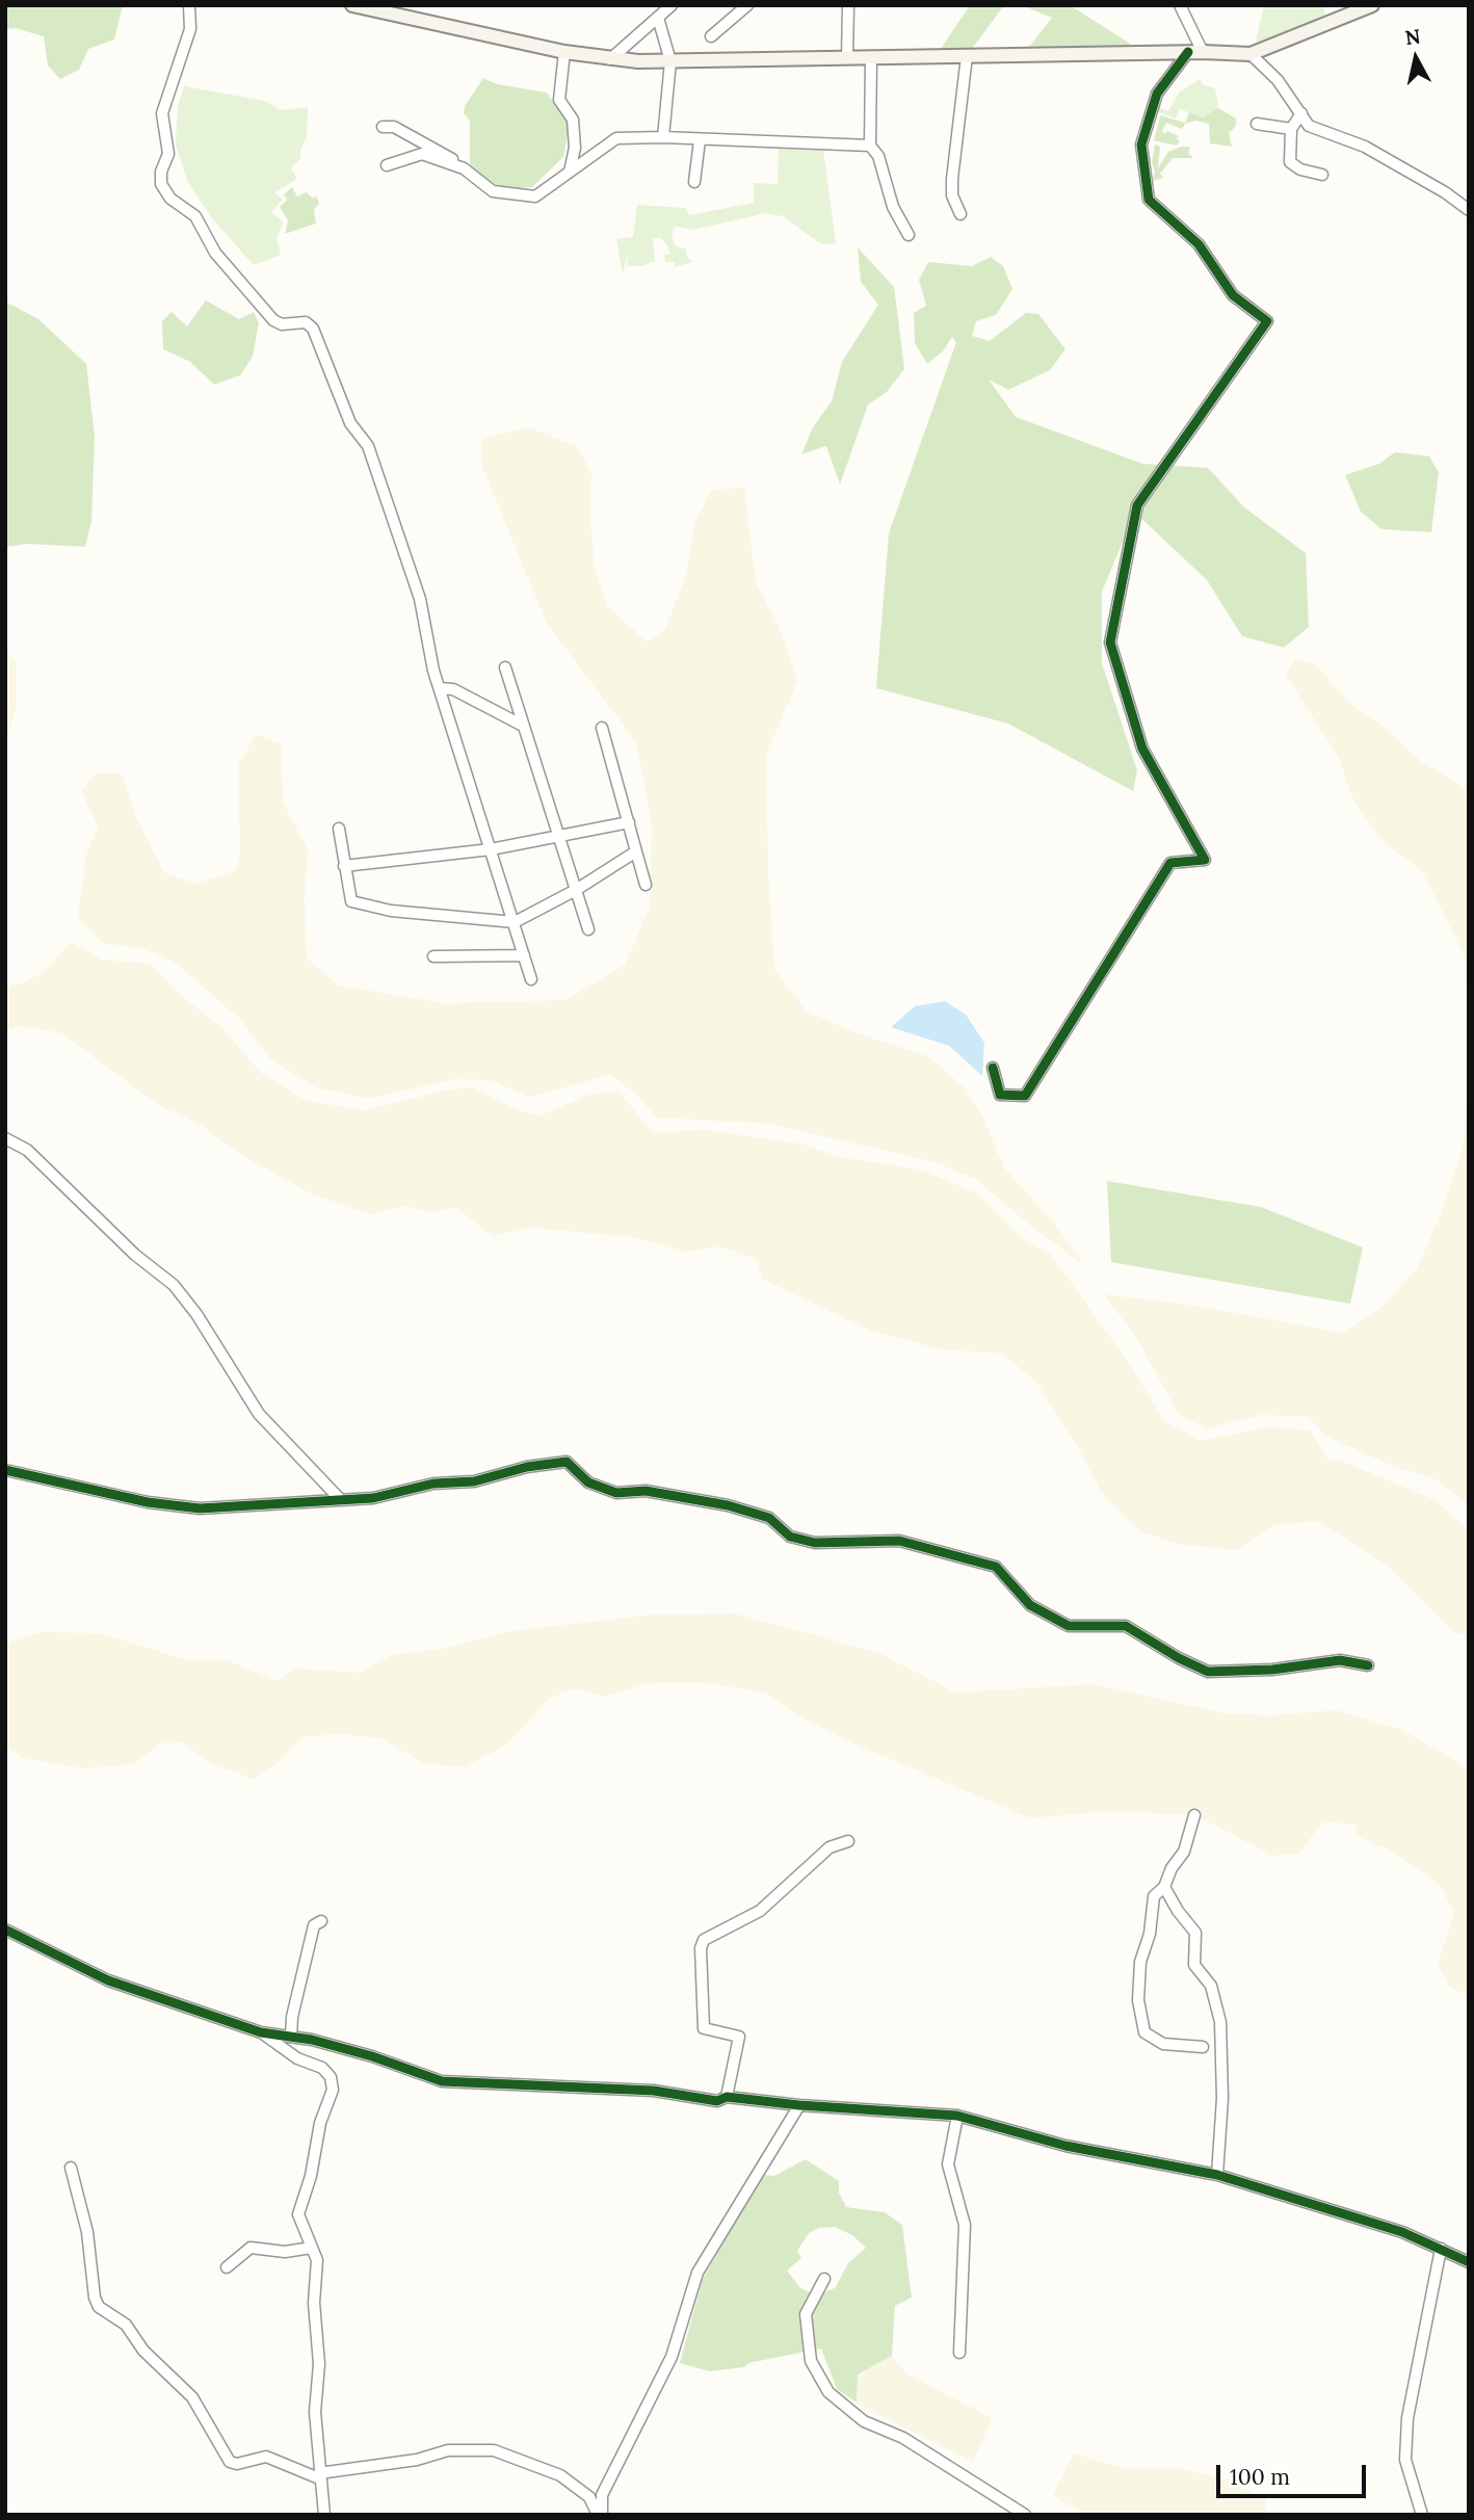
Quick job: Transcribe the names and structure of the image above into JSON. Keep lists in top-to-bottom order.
{
  "scale_bar": "100 m",
  "north": "top"
}
